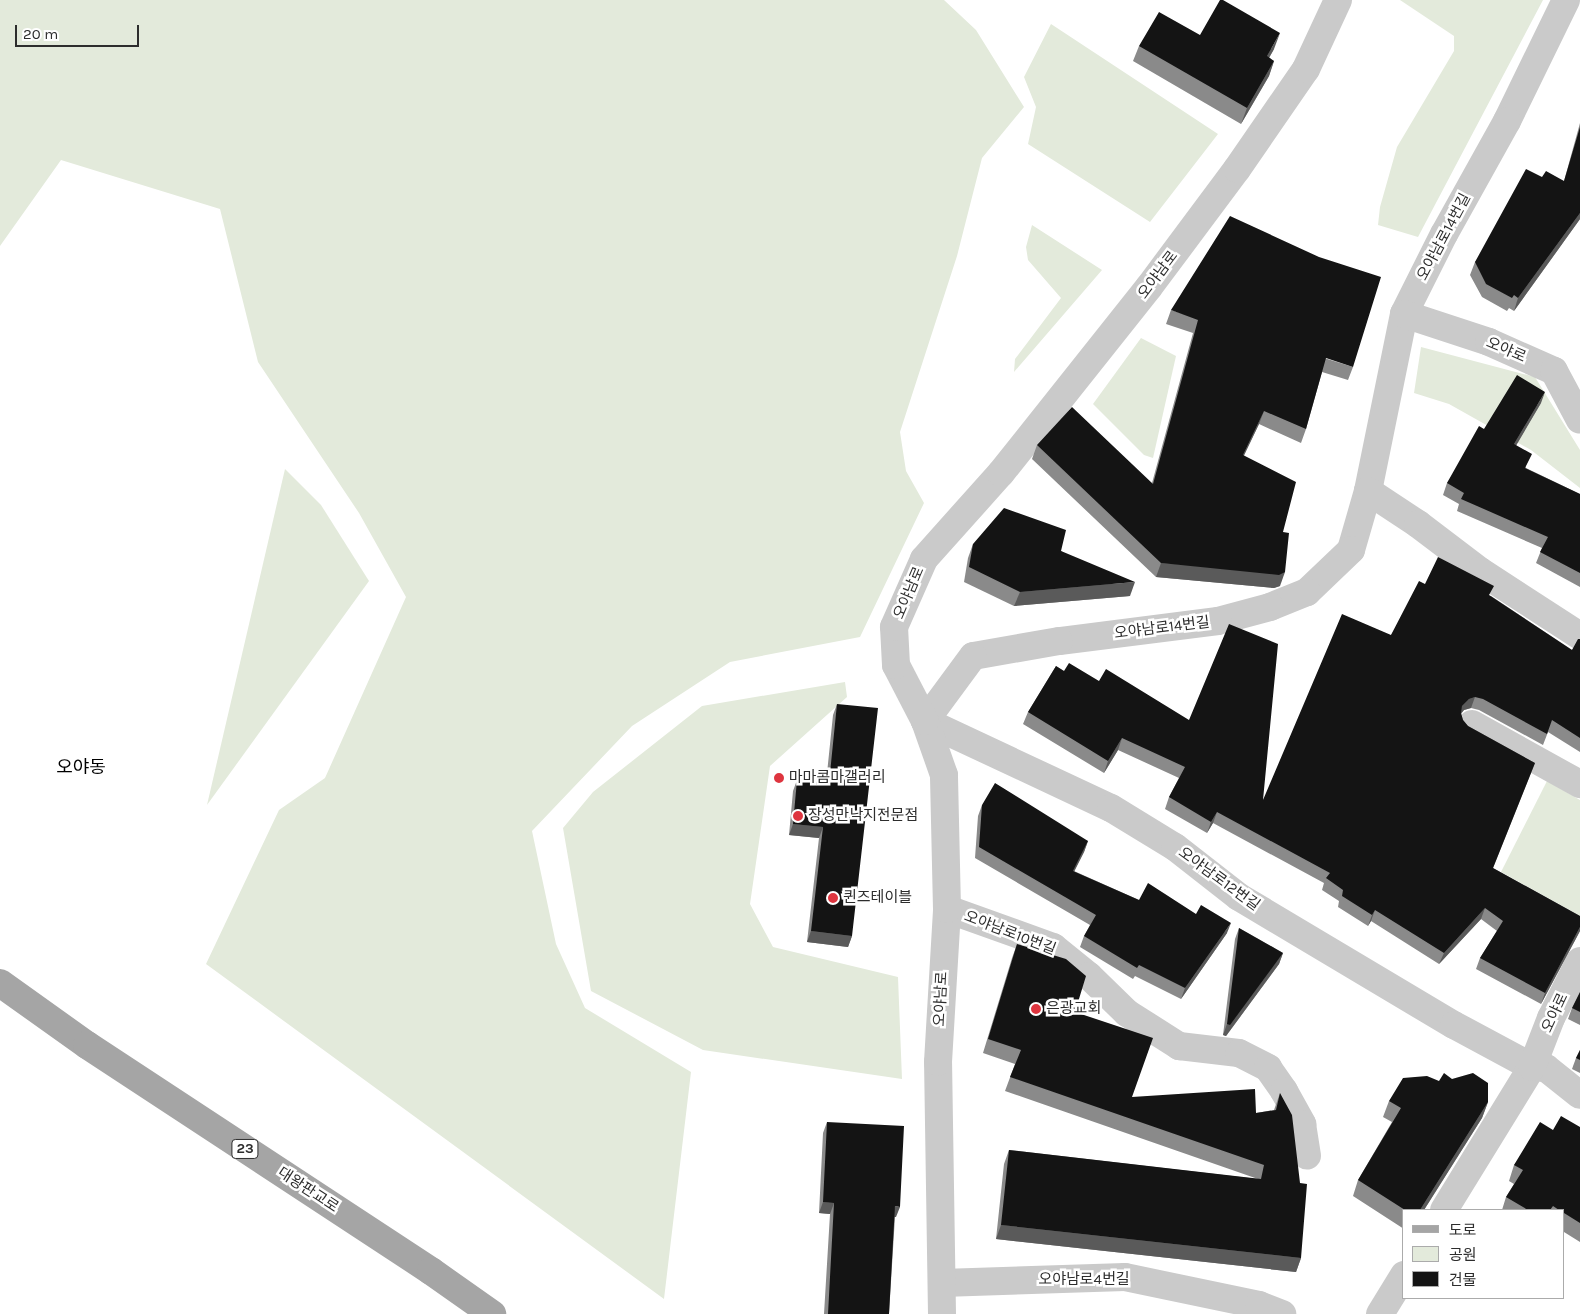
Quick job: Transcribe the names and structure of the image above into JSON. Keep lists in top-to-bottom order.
{
  "streets": {
    "main road": ["23", "대왕판교로"],
    "street": [
      "오야남로14번길",
      "오야남로",
      "오야로",
      "오야남로12번길",
      "오야남로10번길",
      "오야남로4번길"
    ]
  },
  "crossings": [
    ["오야남로14번길", "오야남로"],
    ["오야남로14번길", "오야로"],
    ["오야남로14번길", "오야남로12번길"],
    ["오야남로", "오야남로12번길"],
    ["오야남로", "오야남로10번길"],
    ["오야남로", "오야남로4번길"],
    ["오야로", "오야남로12번길"]
  ],
  "districts": ["오야동"],
  "places": [
    "마마콤마갤러리",
    "장성만낙지전문점",
    "퀸즈테이블",
    "은광교회"
  ],
  "legend": ["도로", "공원", "건물"],
  "scale_bar": "20 m"
}
